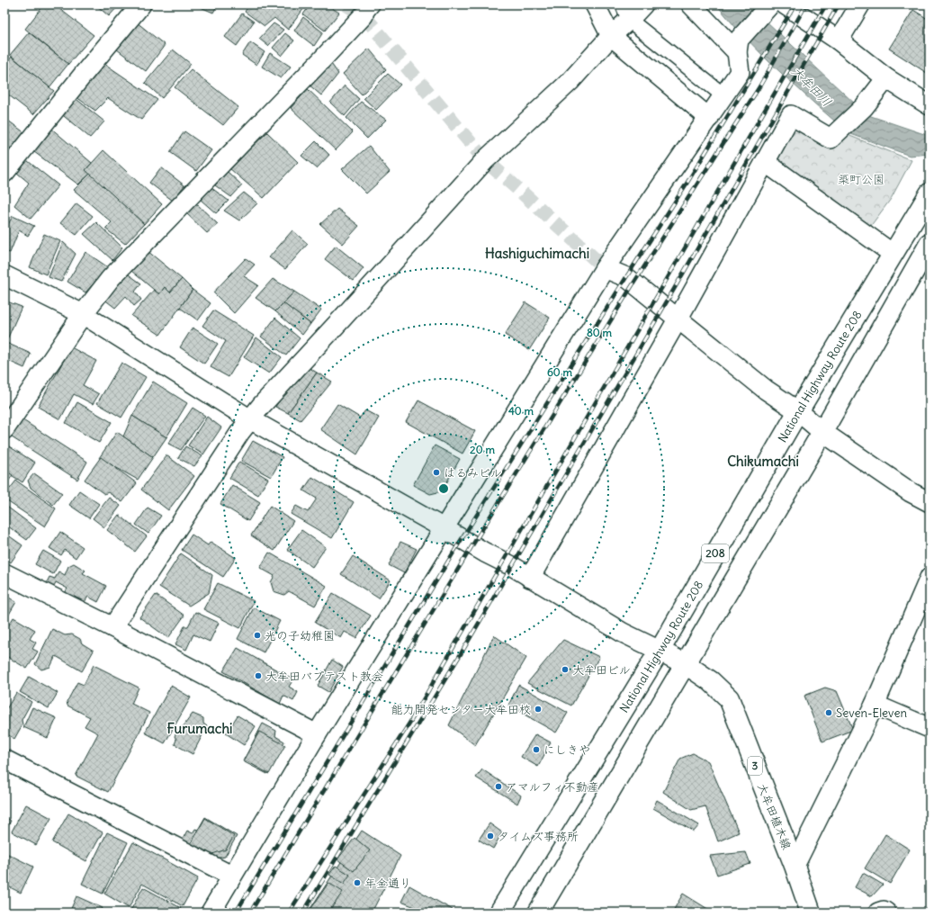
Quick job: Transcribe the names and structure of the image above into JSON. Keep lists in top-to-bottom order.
{
  "streets": {
    "main road": [
      "National Highway Route 208",
      "208",
      "3",
      "大牟田植木線"
    ]
  },
  "crossings": [
    ["National Highway Route 208", "大牟田植木線"],
    ["208", "大牟田植木線"]
  ],
  "districts": ["Hashiguchimachi", "Chikumachi", "Furumachi"],
  "water": ["大牟田川"],
  "parks": ["築町公園"],
  "places": [
    "はるみビル",
    "光の子幼稚園",
    "大牟田ビル",
    "大牟田バプテスト教会",
    "能力開発センター大牟田校",
    "Seven-Eleven",
    "にしきや",
    "アマルフィ不動産",
    "タイムズ事務所",
    "年金通り"
  ],
  "rings": [
    "80 m",
    "60 m",
    "40 m",
    "20 m"
  ]
}
